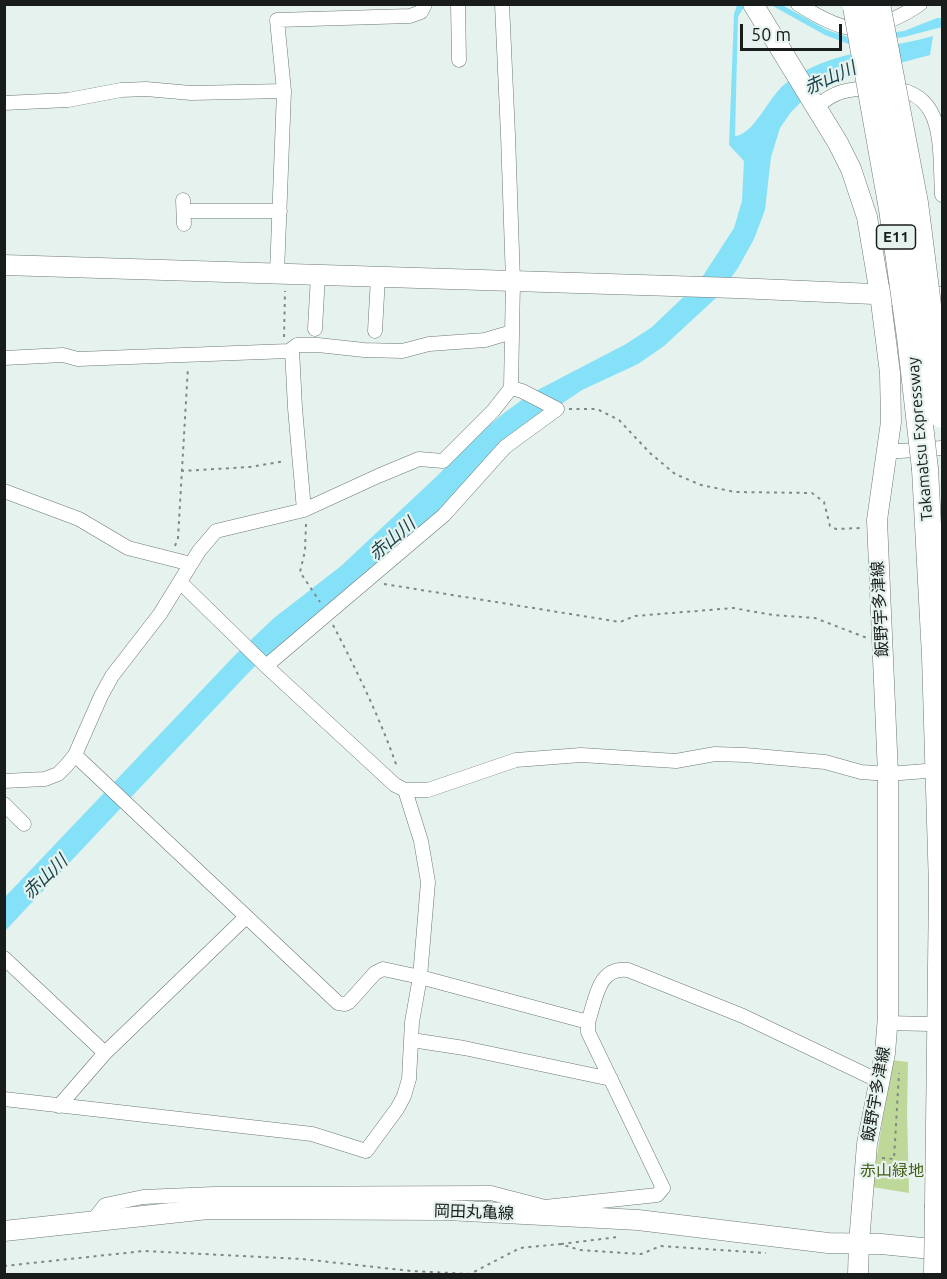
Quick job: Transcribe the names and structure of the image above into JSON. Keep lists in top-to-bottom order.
{
  "streets": {
    "highway": ["E11", "Takamatsu Expressway"],
    "main road": ["飯野宇多津線", "岡田丸亀線"]
  },
  "crossings": [
    ["飯野宇多津線", "岡田丸亀線"]
  ],
  "water": ["赤山川"],
  "parks": ["赤山緑地"],
  "scale_bar": "50 m"
}
